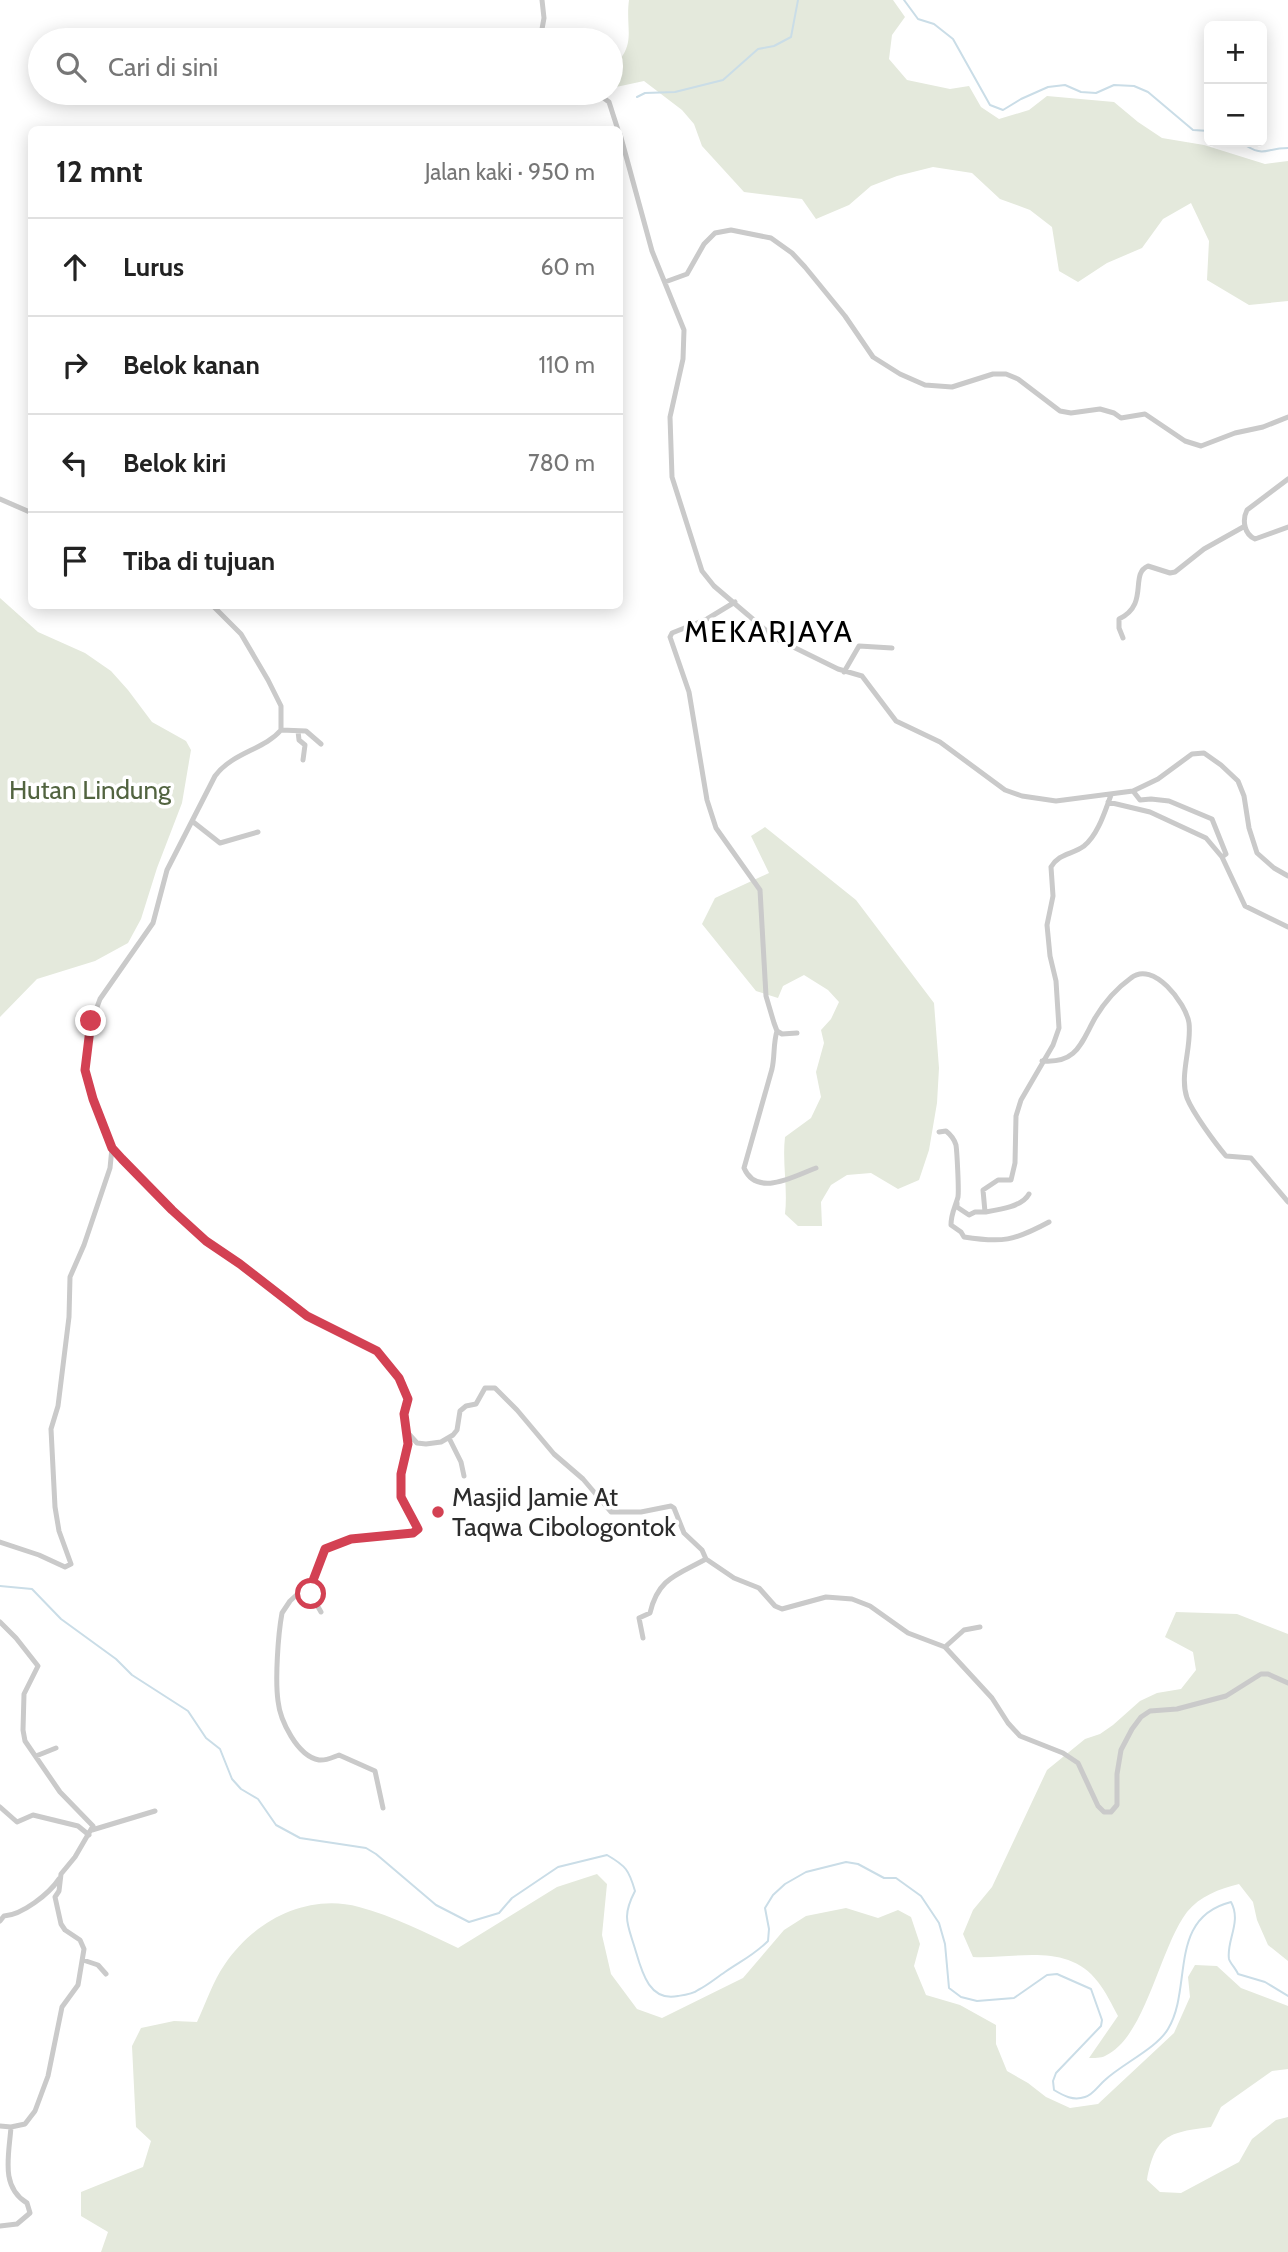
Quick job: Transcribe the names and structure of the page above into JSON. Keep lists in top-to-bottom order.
{
  "districts": ["MEKARJAYA"],
  "parks": ["Hutan Lindung"],
  "places": ["Masjid Jamie At Taqwa Cibologontok"],
  "page": {
    "map_buttons": ["+", "−"],
    "search": "Cari di sini",
    "heading": ["12 mnt", "Jalan kaki · 950 m"],
    "list": [
      ["Lurus", "60 m"],
      ["Belok kanan", "110 m"],
      ["Belok kiri", "780 m"],
      "Tiba di tujuan"
    ]
  }
}
